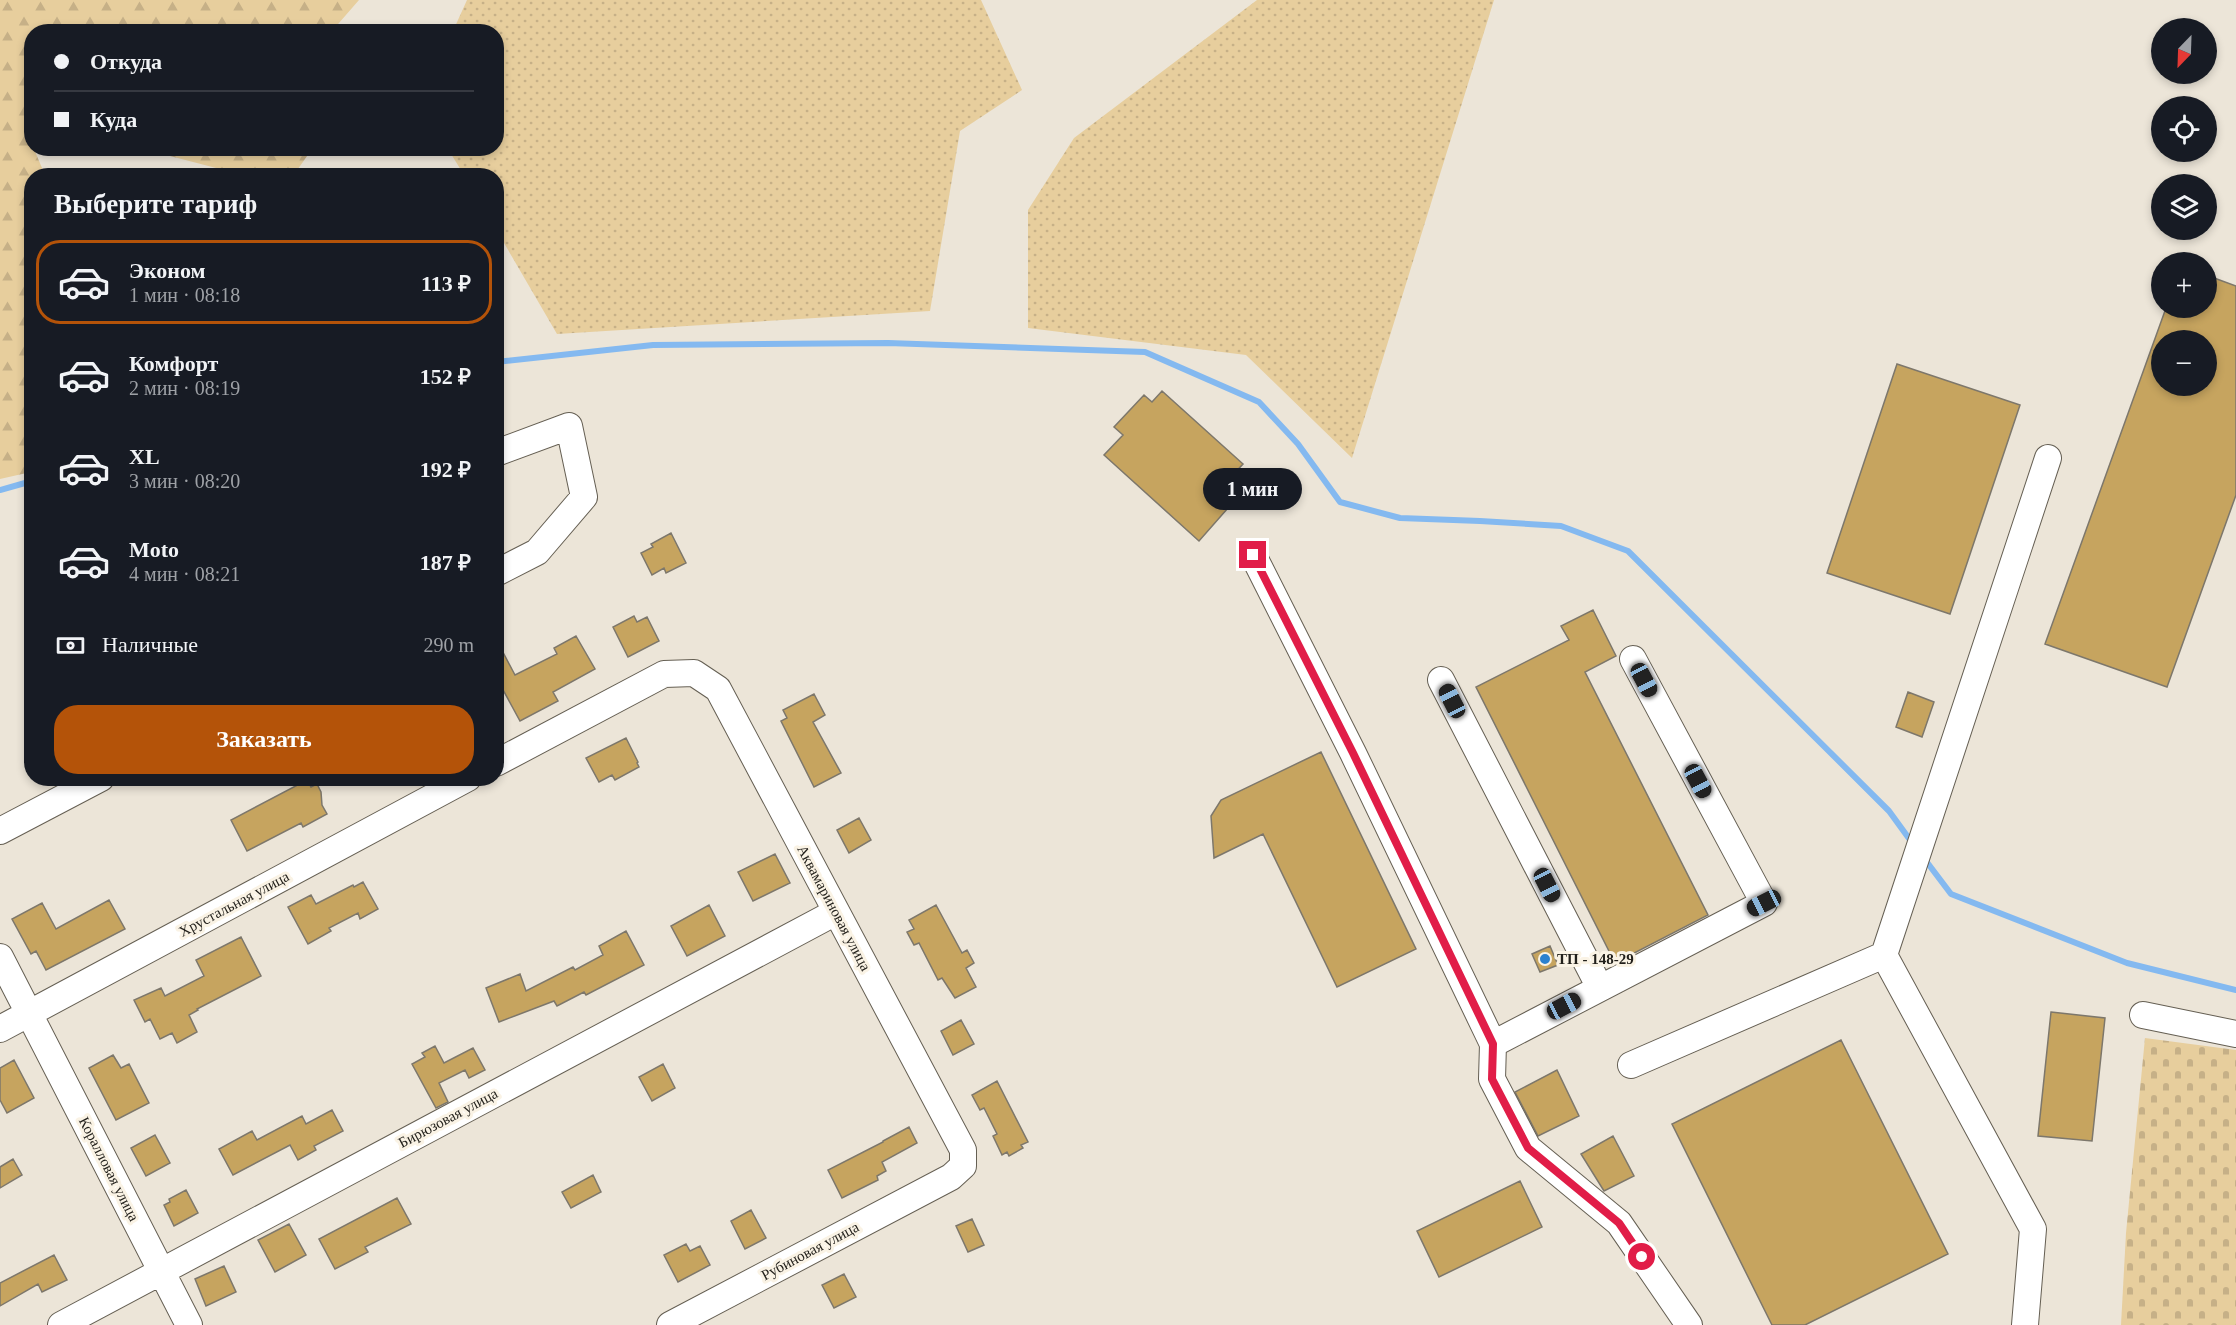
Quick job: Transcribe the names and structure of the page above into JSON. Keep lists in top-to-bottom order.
{
  "streets": {
    "street": [
      "Хрустальная улица",
      "Аквамариновая улица",
      "Бирюзовая улица",
      "Коралловая улица",
      "Рубиновая улица"
    ]
  },
  "crossings": [
    ["Хрустальная улица", "Коралловая улица"],
    ["Аквамариновая улица", "Бирюзовая улица"],
    ["Аквамариновая улица", "Рубиновая улица"],
    ["Бирюзовая улица", "Коралловая улица"]
  ],
  "places": ["ТП - 148-29"],
  "north": "bottom left",
  "page": {
    "map_buttons": ["+", "−"],
    "banner": ["Откуда", "Куда"],
    "heading": "Выберите тариф",
    "list": [
      {
        "name": "Эконом",
        "note": "1 мин · 08:18",
        "value": "113 ₽"
      },
      {
        "name": "Комфорт",
        "note": "2 мин · 08:19",
        "value": "152 ₽"
      },
      {
        "name": "XL",
        "note": "3 мин · 08:20",
        "value": "192 ₽"
      },
      {
        "name": "Moto",
        "note": "4 мин · 08:21",
        "value": "187 ₽"
      }
    ],
    "bubble": "1 мин",
    "pay": ["Наличные", "290 m"],
    "buttons": "Заказать"
  }
}
